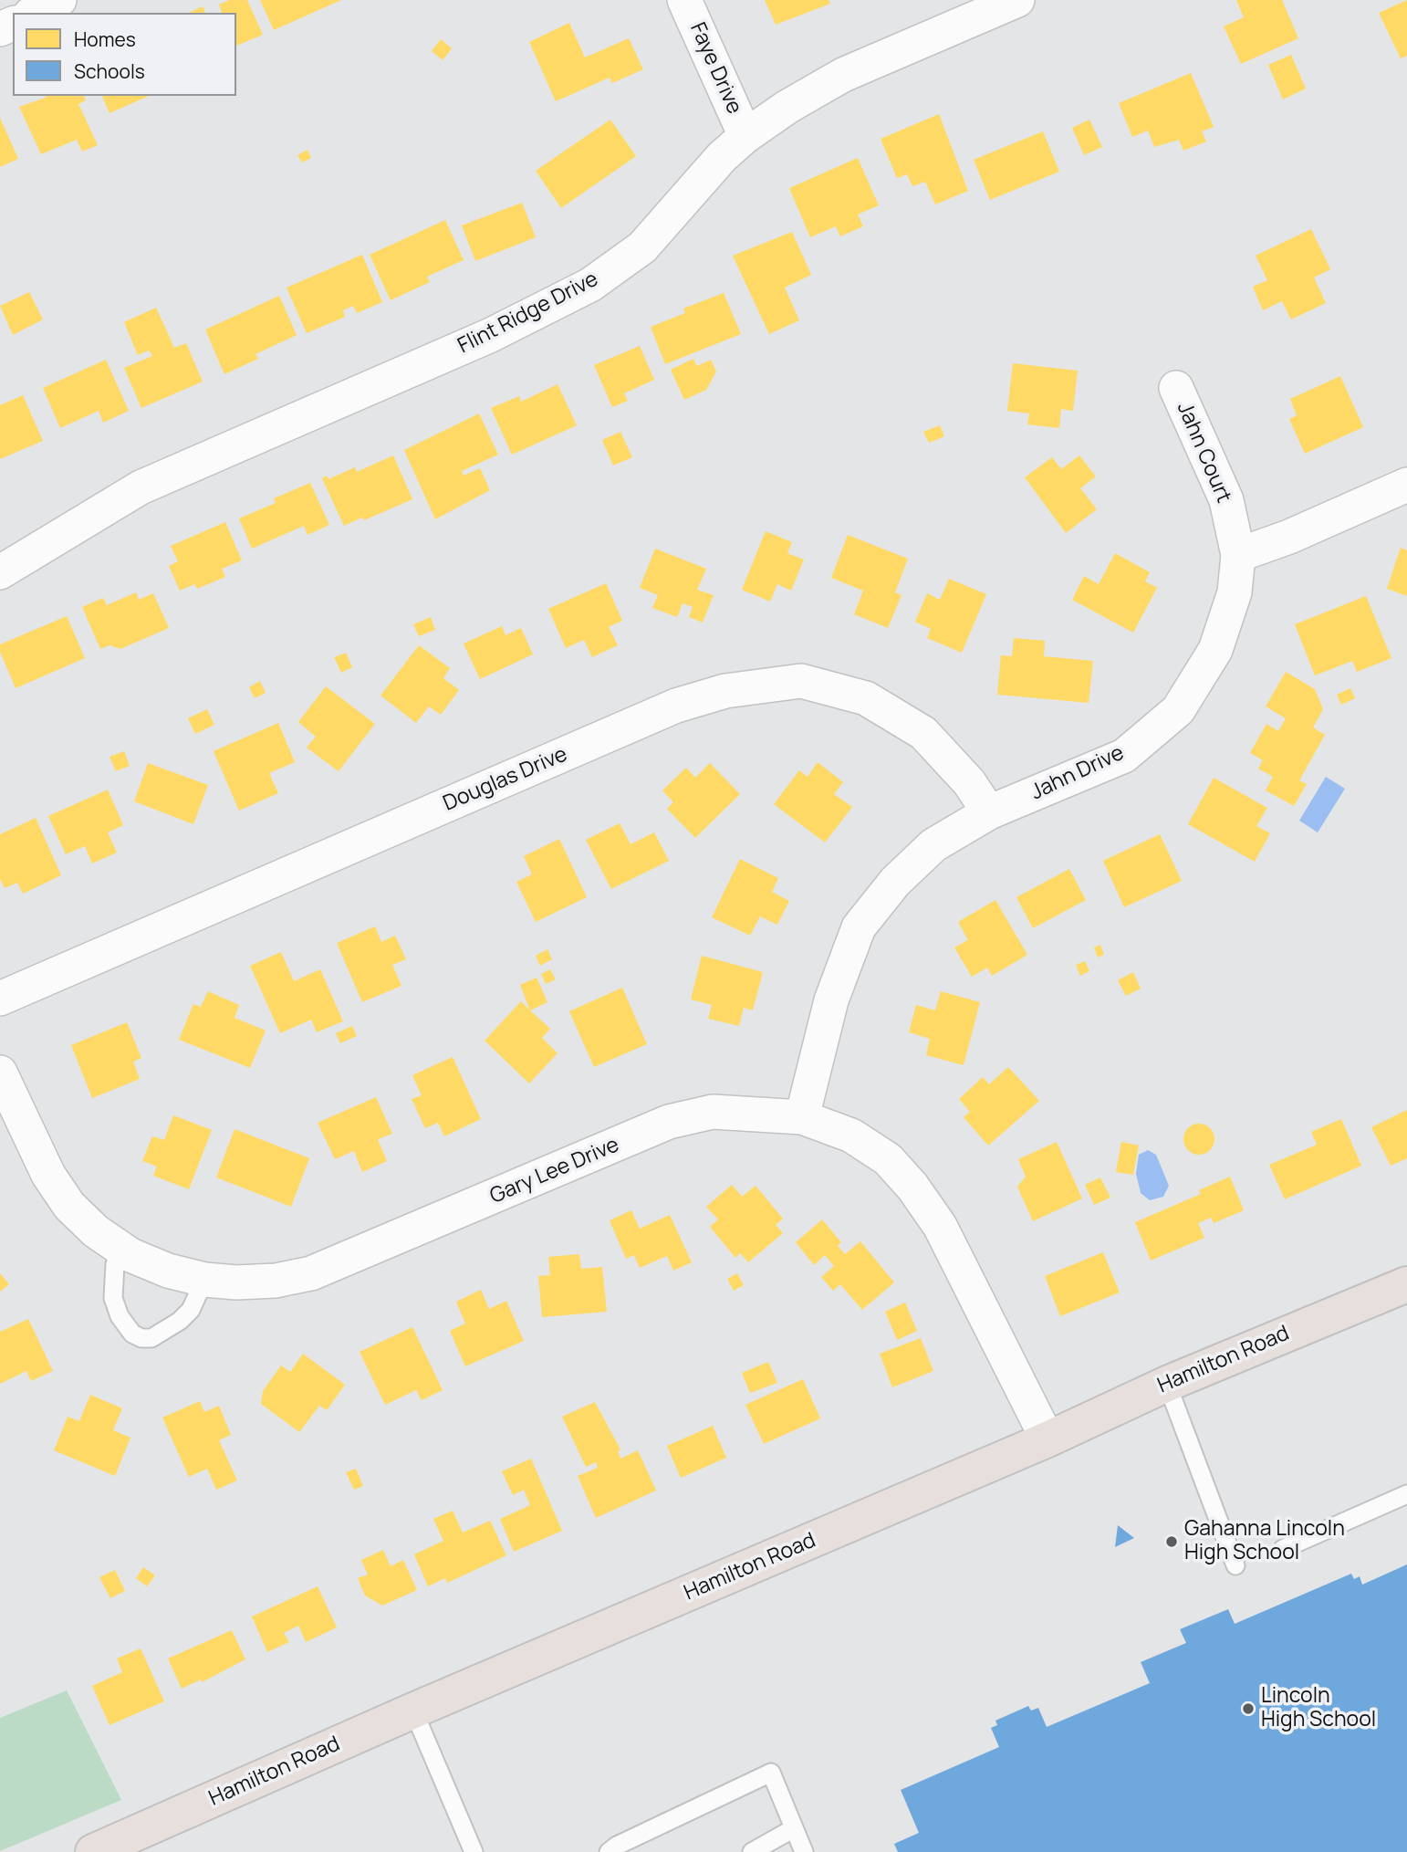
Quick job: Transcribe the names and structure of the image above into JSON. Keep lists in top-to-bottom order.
{
  "streets": {
    "main road": ["Hamilton Road"],
    "street": [
      "Faye Drive",
      "Flint Ridge Drive",
      "Jahn Court",
      "Jahn Drive",
      "Douglas Drive",
      "Gary Lee Drive"
    ]
  },
  "crossings": [
    ["Faye Drive", "Flint Ridge Drive"],
    ["Jahn Court", "Jahn Drive"],
    ["Jahn Drive", "Douglas Drive"],
    ["Jahn Drive", "Gary Lee Drive"],
    ["Gary Lee Drive", "Hamilton Road"]
  ],
  "places": ["Gahanna Lincoln High School", "Lincoln High School"],
  "legend": ["Homes", "Schools"]
}
